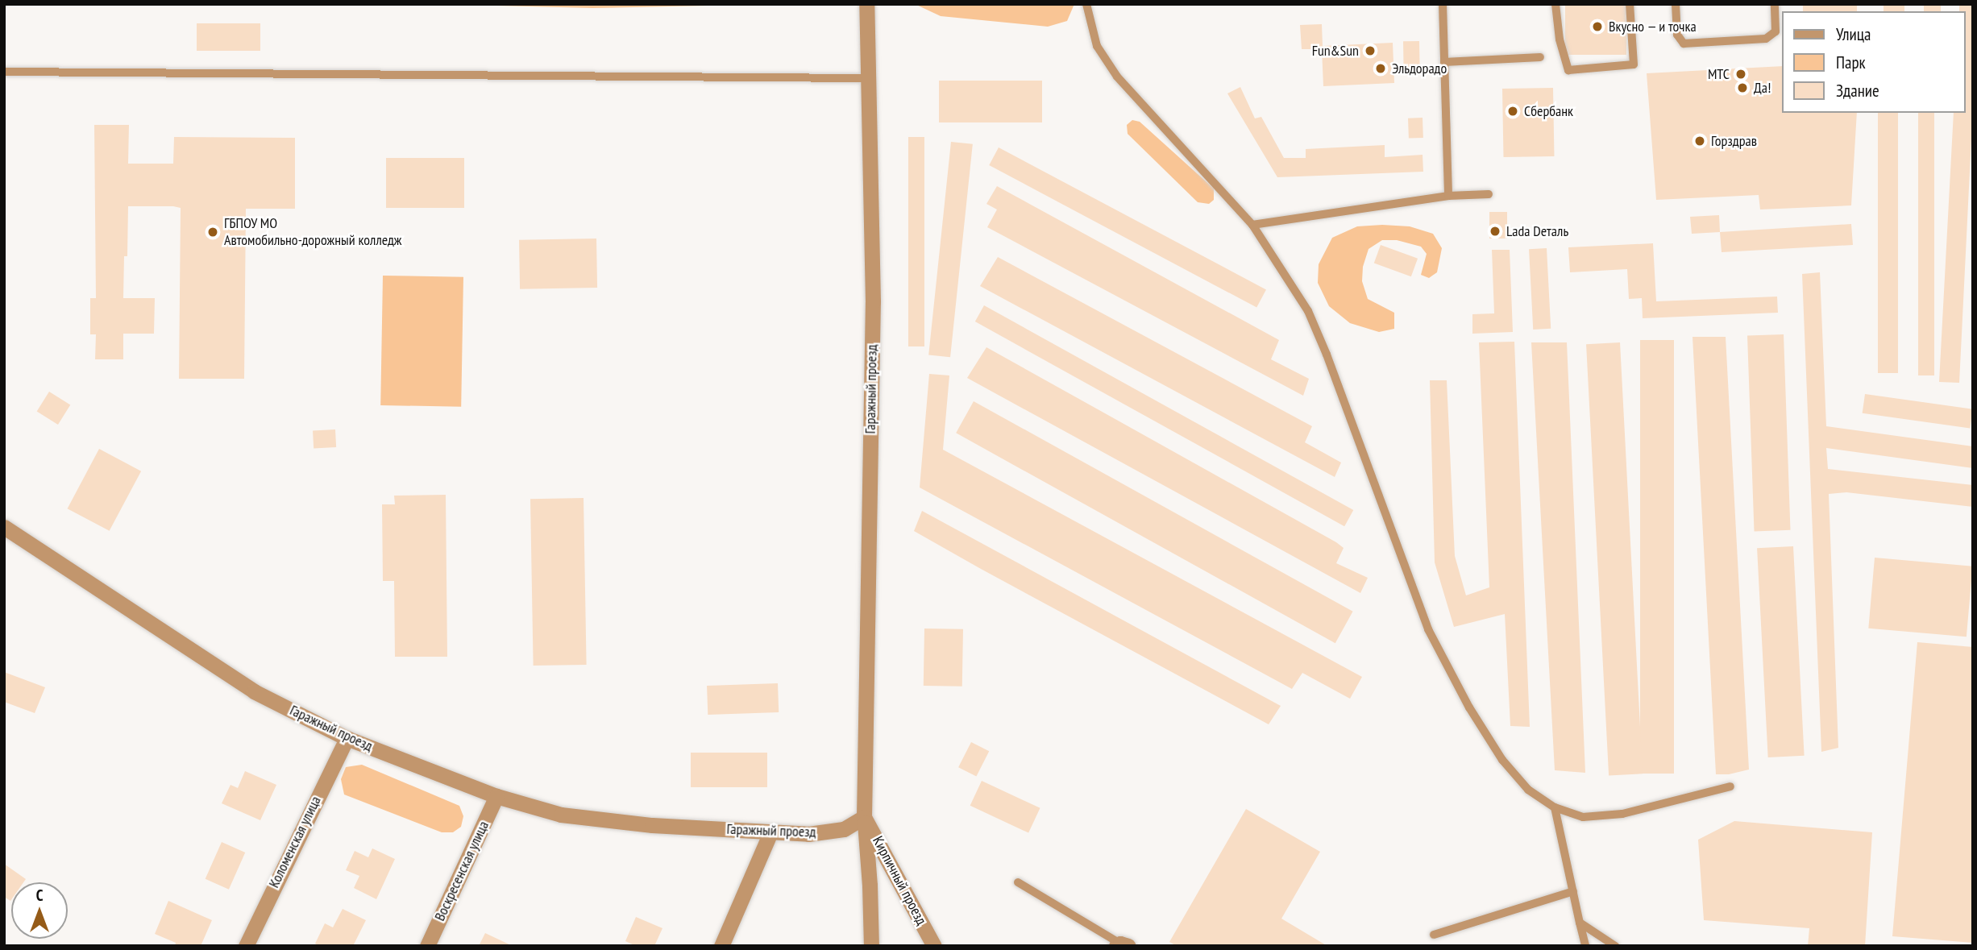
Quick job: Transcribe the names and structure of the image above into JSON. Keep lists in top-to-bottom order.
{
  "streets": {
    "street": [
      "Гаражный проезд",
      "Коломенская улица",
      "Воскресенская улица",
      "Кирпичный проезд"
    ]
  },
  "crossings": [
    ["Гаражный проезд", "Коломенская улица"],
    ["Гаражный проезд", "Воскресенская улица"],
    ["Гаражный проезд", "Кирпичный проезд"]
  ],
  "places": [
    "Вкусно — и точка",
    "Fun&Sun",
    "Эльдорадо",
    "МТС",
    "Да!",
    "Сбербанк",
    "Горздрав",
    "Lada Dеталь",
    "ГБПОУ МО Автомобильно-дорожный колледж"
  ],
  "legend": ["Улица", "Парк", "Здание"],
  "north": "top"
}
